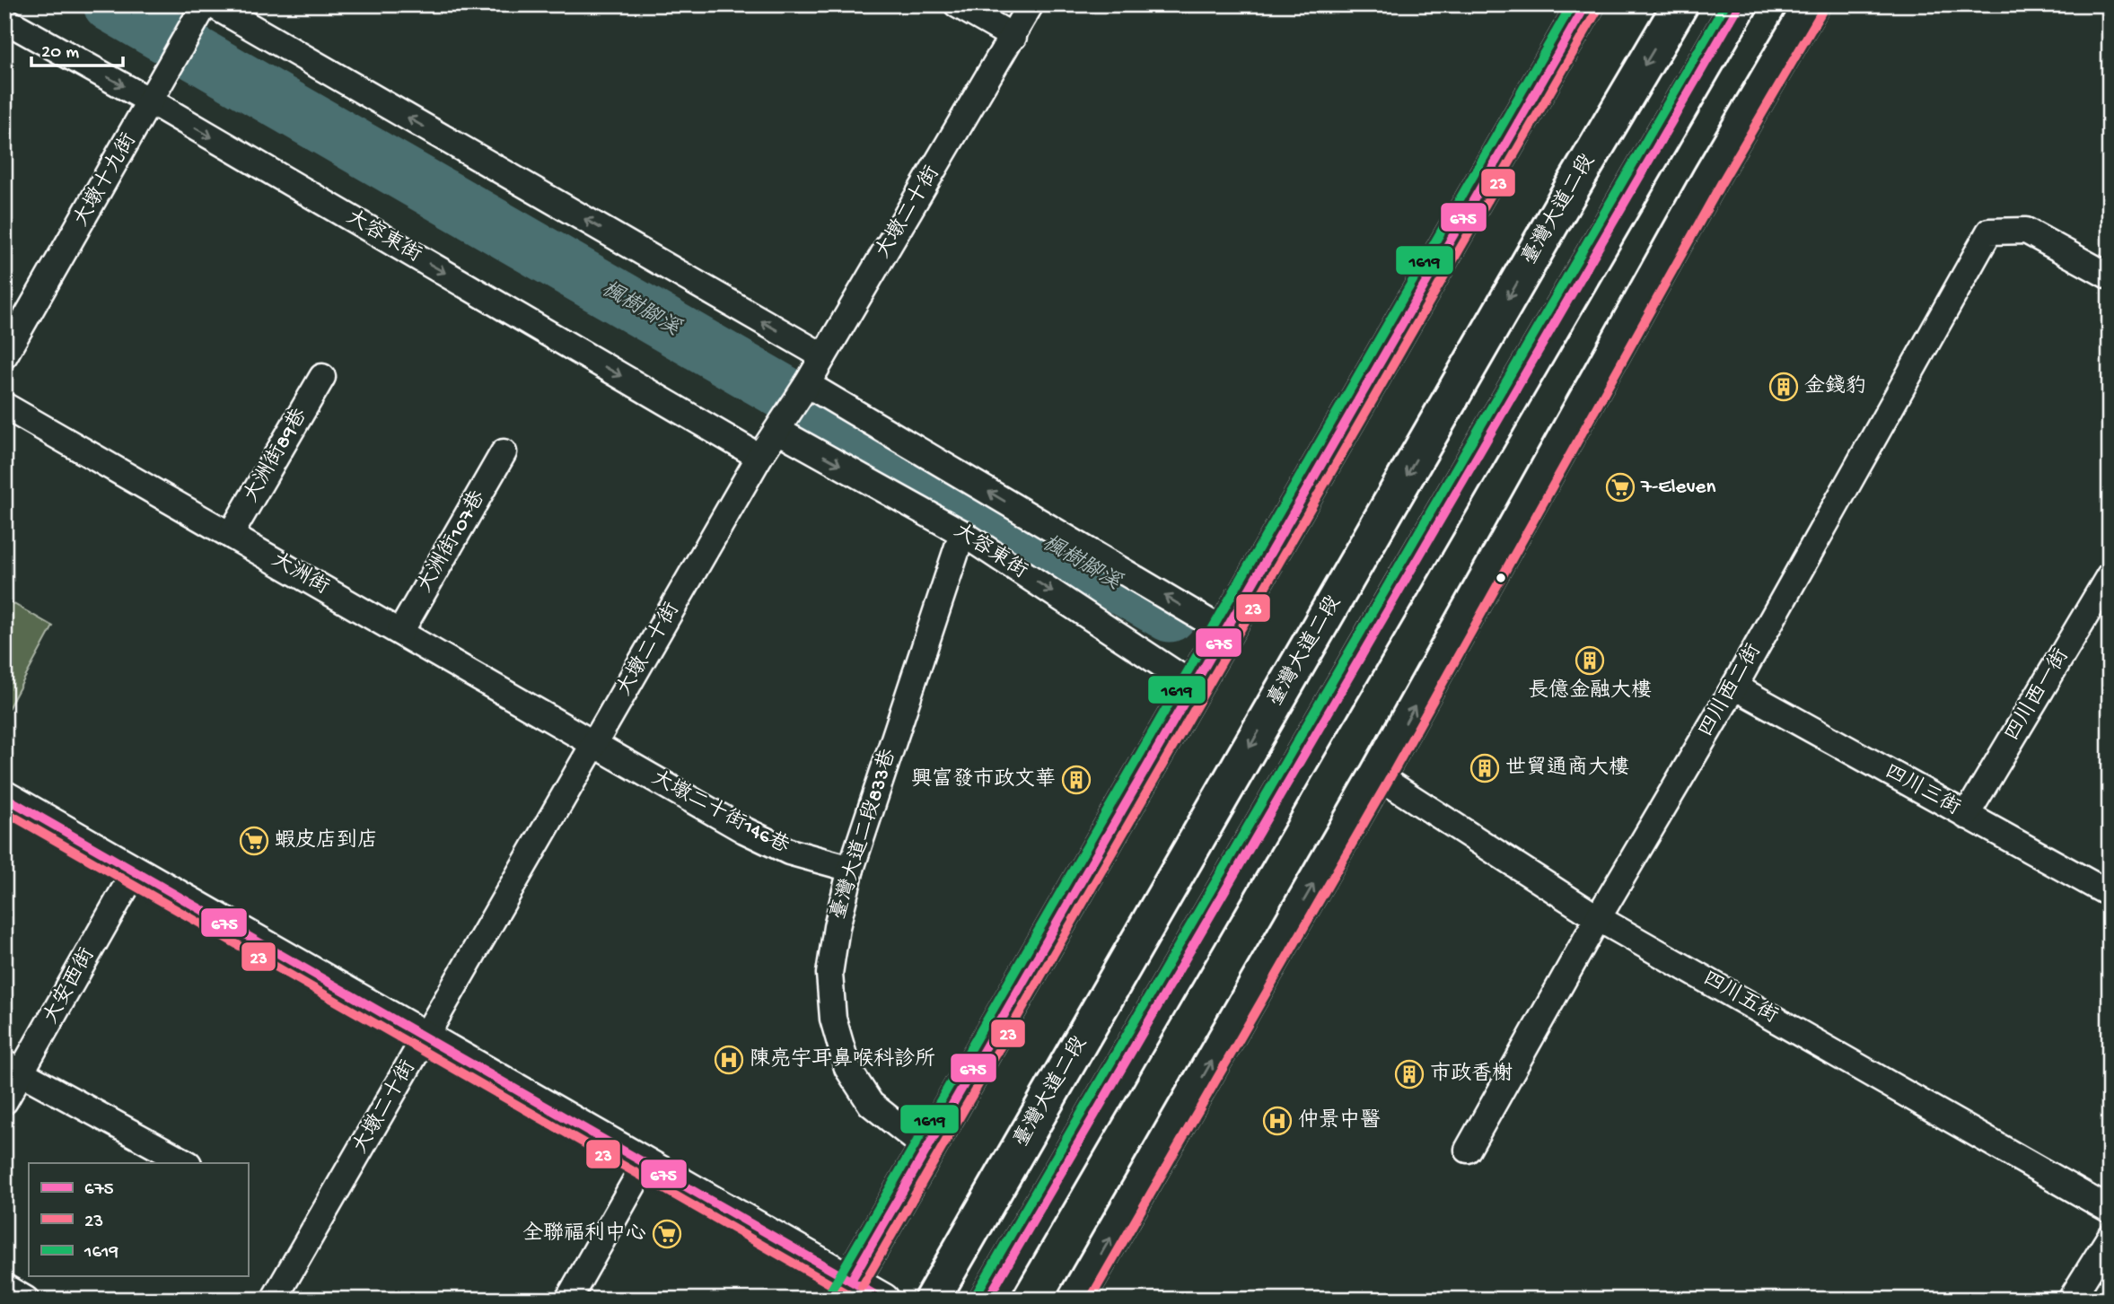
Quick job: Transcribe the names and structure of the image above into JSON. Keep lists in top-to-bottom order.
{
  "streets": {
    "main road": ["臺灣大道二段"],
    "street": [
      "大墩十九街",
      "大墩二十街",
      "大容東街",
      "大洲街89巷",
      "大洲街107巷",
      "大洲街",
      "四川西二街",
      "四川西一街",
      "四川三街",
      "大墩二十街146巷",
      "臺灣大道二段833巷",
      "大安西街",
      "四川五街"
    ]
  },
  "crossings": [
    ["大墩十九街", "大容東街"],
    ["大墩二十街", "大容東街"],
    ["大墩二十街", "大洲街"],
    ["大墩二十街", "大墩二十街146巷"],
    ["大容東街", "臺灣大道二段833巷"],
    ["大洲街89巷", "大洲街"],
    ["大洲街107巷", "大洲街"],
    ["大洲街", "大墩二十街146巷"],
    ["四川西二街", "四川三街"],
    ["四川西二街", "四川五街"],
    ["四川西一街", "四川三街"],
    ["大墩二十街146巷", "臺灣大道二段833巷"]
  ],
  "water": ["楓樹腳溪"],
  "places": {
    "building": [
      "金錢豹",
      "長億金融大樓",
      "世貿通商大樓",
      "興富發市政文華",
      "市政香榭"
    ],
    "supermarket": ["7-Eleven", "蝦皮店到店", "全聯福利中心"],
    "hospital": ["陳亮宇耳鼻喉科診所", "仲景中醫"]
  },
  "lines": ["transit line 675", "transit line 1619", "transit line 23"],
  "legend": ["675", "23", "1619"],
  "scale_bar": "20 m"
}
